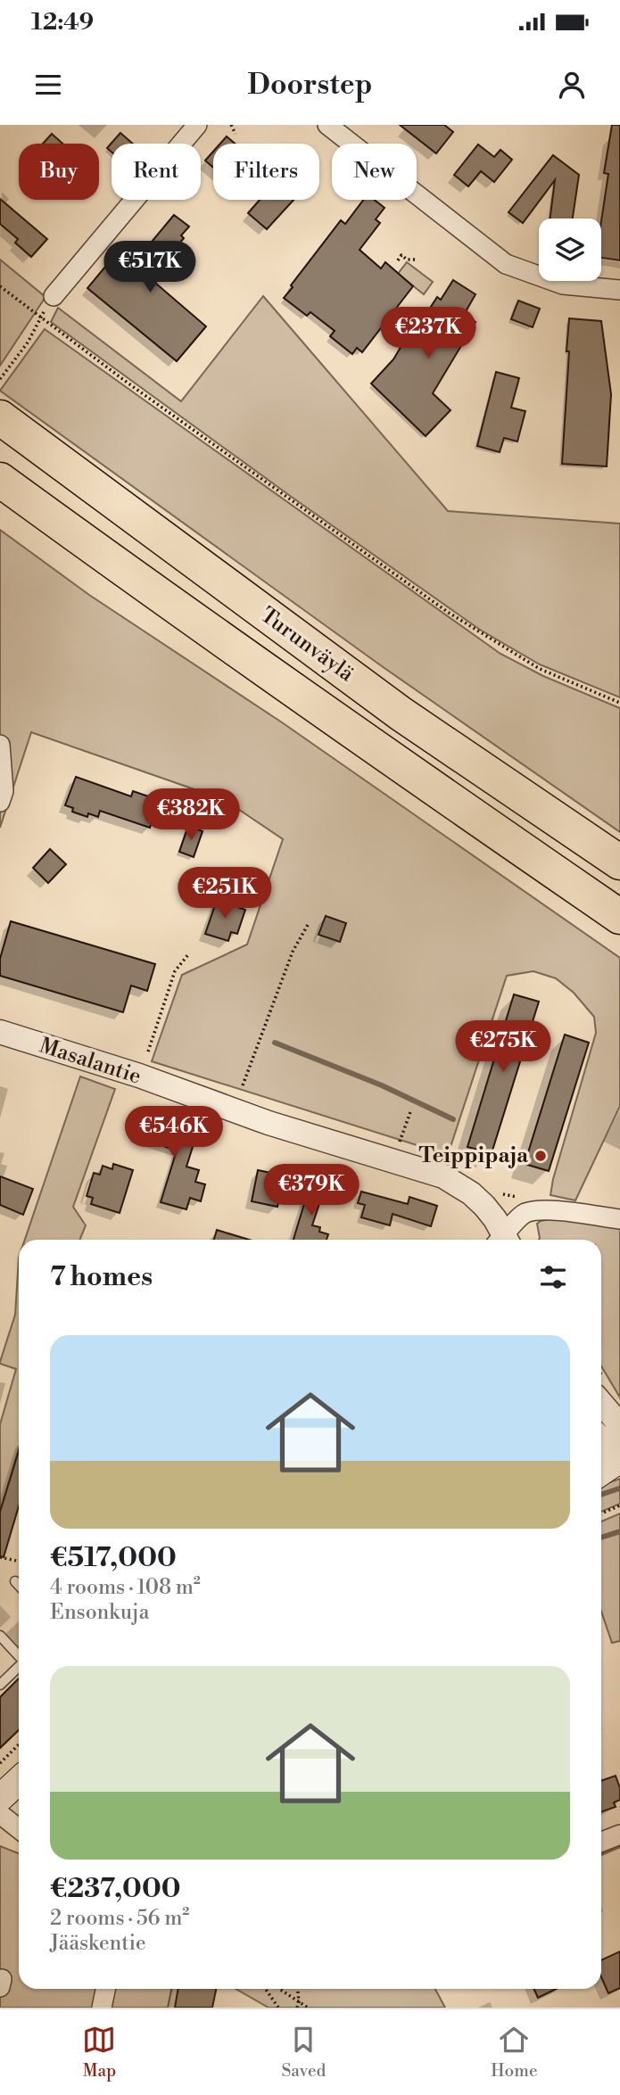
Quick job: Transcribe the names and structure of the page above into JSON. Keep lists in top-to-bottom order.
{
  "streets": {
    "highway": ["Turunväylä"],
    "street": ["Masalantie"]
  },
  "places": ["Teippipaja"],
  "page": {
    "status": "12:49",
    "header": "Doorstep",
    "chip": [
      "Buy",
      "Rent",
      "Filters",
      "New"
    ],
    "price": [
      "€517K",
      "€237K",
      "€382K",
      "€251K",
      "€275K",
      "€546K",
      "€379K"
    ],
    "heading": "7 homes",
    "list": [
      {
        "name": "€517,000",
        "note": "4 rooms · 108 m² · Ensonkuja"
      },
      {
        "name": "€237,000",
        "note": "2 rooms · 56 m² · Jääskentie"
      }
    ],
    "tabs": ["Map", "Saved", "Home"]
  }
}
